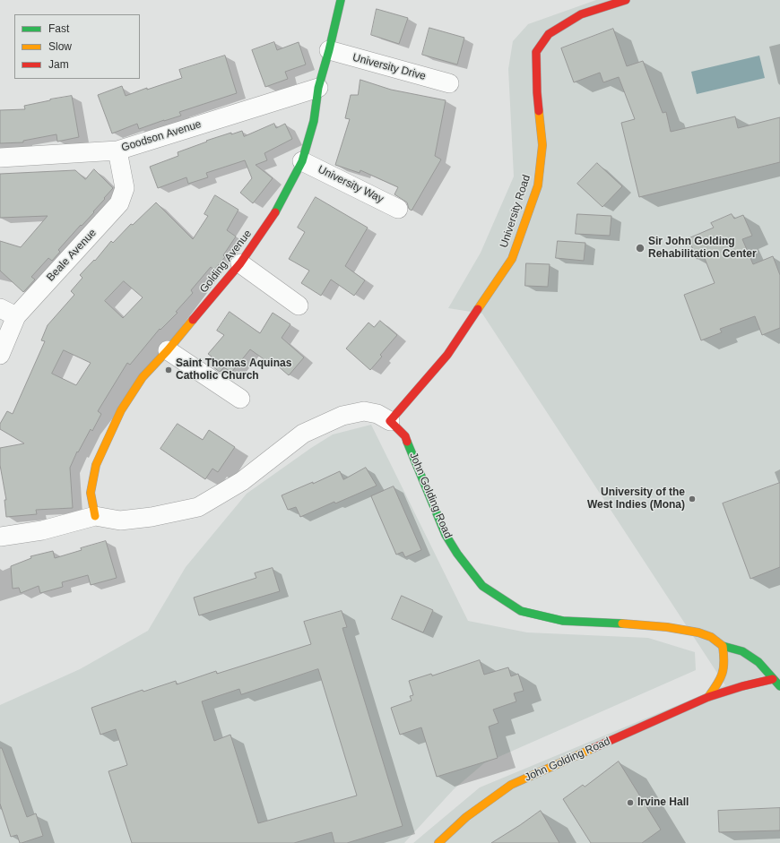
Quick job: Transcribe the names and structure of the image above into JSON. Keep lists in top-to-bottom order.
{
  "streets": {
    "street": [
      "University Drive",
      "Goodson Avenue",
      "University Way",
      "University Road",
      "Beale Avenue",
      "Golding Avenue",
      "John Golding Road"
    ]
  },
  "crossings": [
    ["University Drive", "Golding Avenue"],
    ["Goodson Avenue", "Beale Avenue"],
    ["Goodson Avenue", "Golding Avenue"],
    ["University Way", "Golding Avenue"],
    ["University Road", "John Golding Road"],
    ["Golding Avenue", "John Golding Road"]
  ],
  "places": [
    "Sir John Golding Rehabilitation Center",
    "Saint Thomas Aquinas Catholic Church",
    "University of the West Indies (Mona)",
    "Irvine Hall"
  ],
  "legend": ["Fast", "Slow", "Jam"]
}
